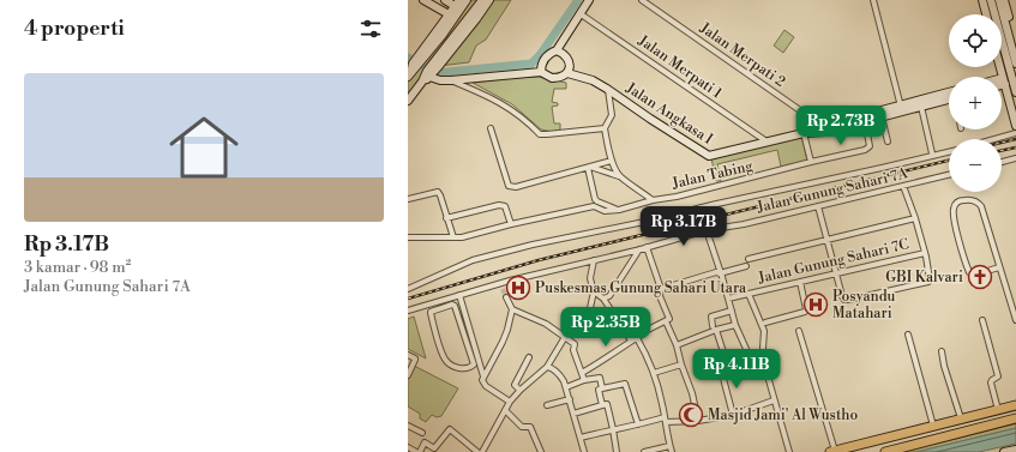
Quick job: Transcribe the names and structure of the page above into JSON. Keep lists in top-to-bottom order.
{
  "streets": {
    "street": [
      "Jalan Merpati 2",
      "Jalan Merpati 1",
      "Jalan Angkasa I",
      "Jalan Tabing",
      "Jalan Gunung Sahari 7A",
      "Jalan Gunung Sahari 7C"
    ]
  },
  "crossings": [
    ["Jalan Merpati 2", "Jalan Angkasa I"],
    ["Jalan Merpati 1", "Jalan Angkasa I"],
    ["Jalan Angkasa I", "Jalan Tabing"]
  ],
  "places": {
    "church": ["GBI Kalvari"],
    "hospital": ["Puskesmas Gunung Sahari Utara", "Posyandu Matahari"],
    "mosque": ["Masjid Jami' Al Wustho"]
  },
  "page": {
    "heading": "4 properti",
    "map_buttons": ["+", "−"],
    "list": [
      {
        "name": "Rp 3.17B",
        "note": "3 kamar · 98 m² · Jalan Gunung Sahari 7A"
      }
    ],
    "price": [
      "Rp 2.73B",
      "Rp 3.17B",
      "Rp 2.35B",
      "Rp 4.11B"
    ]
  }
}
